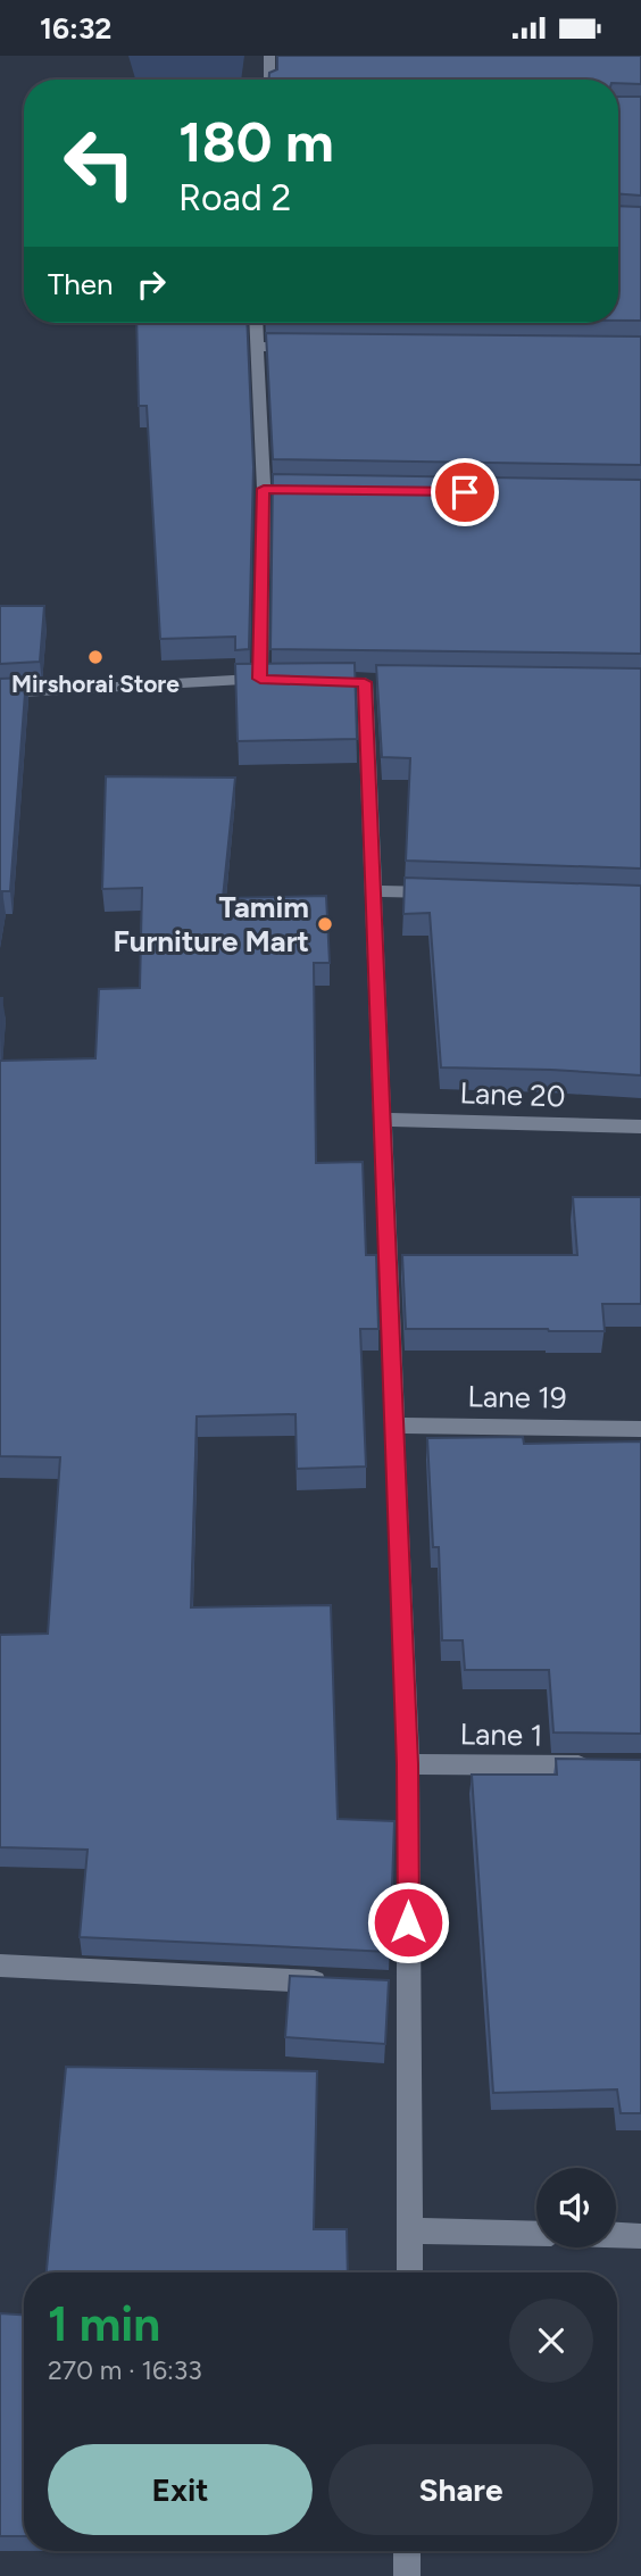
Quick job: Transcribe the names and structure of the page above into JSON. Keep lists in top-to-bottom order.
{
  "streets": {
    "street": ["Lane 20", "Lane 19", "Lane 1"]
  },
  "places": ["Mirshorai Store", "Tamim Furniture Mart"],
  "page": {
    "status": "16:32",
    "turn": ["180 m", "Road 2"],
    "then": "Then",
    "heading": ["1 min", "270 m · 16:33"],
    "buttons": ["Exit", "Share"]
  }
}
